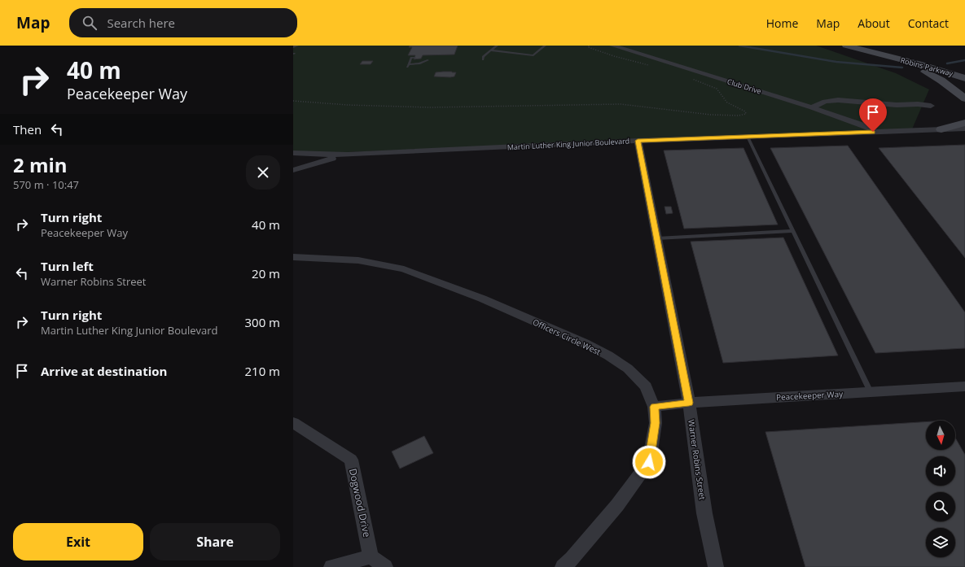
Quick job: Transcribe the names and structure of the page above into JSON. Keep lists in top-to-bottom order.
{
  "streets": {
    "street": [
      "Robins Parkway",
      "Club Drive",
      "Martin Luther King Junior Boulevard",
      "Officers Circle West",
      "Peacekeeper Way",
      "Warner Robins Street",
      "Dogwood Drive"
    ]
  },
  "crossings": [
    ["Club Drive", "Martin Luther King Junior Boulevard"],
    ["Martin Luther King Junior Boulevard", "Warner Robins Street"],
    ["Officers Circle West", "Peacekeeper Way"],
    ["Peacekeeper Way", "Warner Robins Street"]
  ],
  "north": "bottom",
  "page": {
    "header": "Map",
    "search": "Search here",
    "nav": [
      "Home",
      "Map",
      "About",
      "Contact"
    ],
    "turn": ["40 m", "Peacekeeper Way"],
    "then": "Then",
    "heading": ["2 min", "570 m · 10:47"],
    "list": [
      {
        "name": "Turn right",
        "note": "Peacekeeper Way",
        "value": "40 m"
      },
      {
        "name": "Turn left",
        "note": "Warner Robins Street",
        "value": "20 m"
      },
      {
        "name": "Turn right",
        "note": "Martin Luther King Junior Boulevard",
        "value": "300 m"
      },
      {
        "name": "Arrive at destination",
        "value": "210 m"
      }
    ],
    "buttons": ["Exit", "Share"]
  }
}
